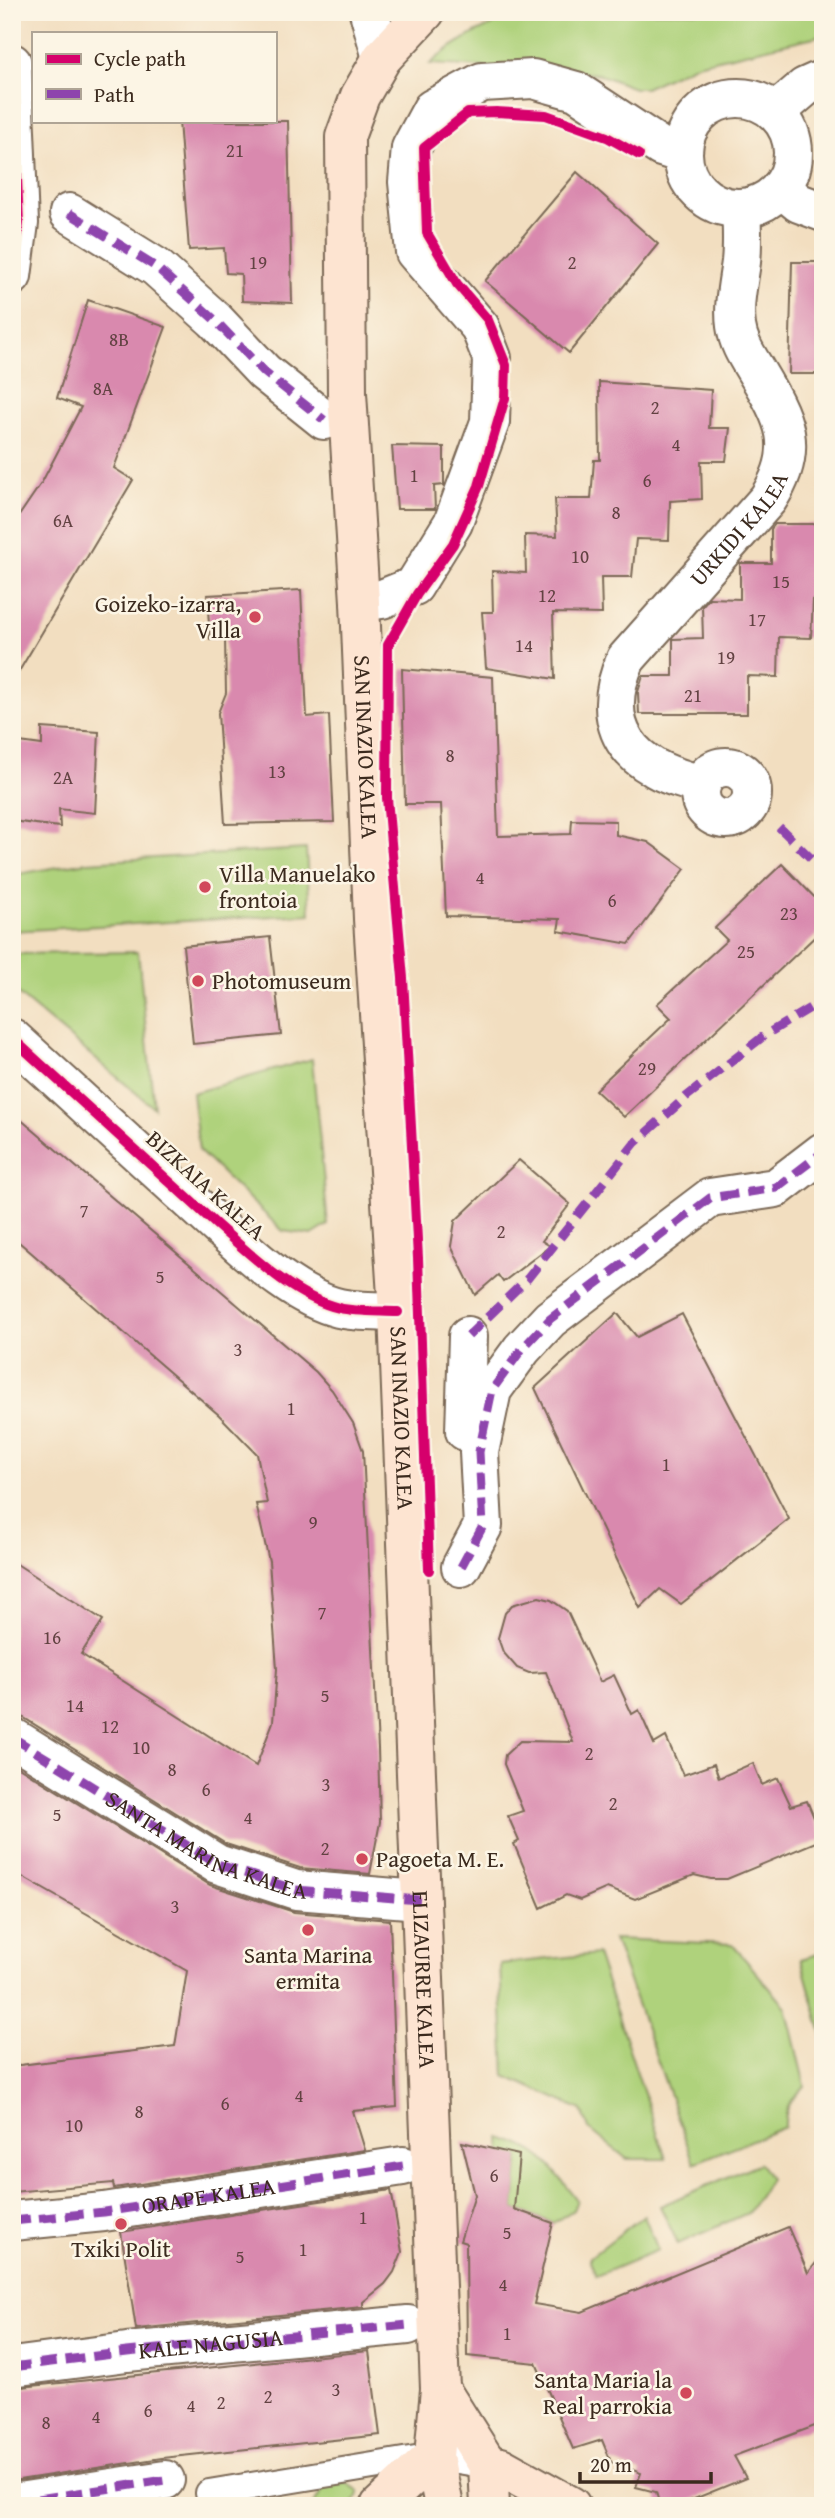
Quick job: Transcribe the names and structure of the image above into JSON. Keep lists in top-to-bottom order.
{
  "streets": {
    "main road": ["SAN INAZIO KALEA", "ELIZAURRE KALEA"],
    "street": [
      "URKIDI KALEA",
      "BIZKAIA KALEA",
      "SANTA MARINA KALEA",
      "ORAPE KALEA",
      "KALE NAGUSIA"
    ]
  },
  "crossings": [
    ["SAN INAZIO KALEA", "BIZKAIA KALEA"],
    ["SAN INAZIO KALEA", "ELIZAURRE KALEA"],
    ["SANTA MARINA KALEA", "ELIZAURRE KALEA"]
  ],
  "places": [
    "Goizeko-izarra, Villa",
    "Villa Manuelako frontoia",
    "Photomuseum",
    "Pagoeta M. E.",
    "Santa Marina ermita",
    "Txiki Polit",
    "Santa Maria la Real parrokia"
  ],
  "house_numbers": [
    "21",
    "19",
    "2",
    "8B",
    "8A",
    "2",
    "4",
    "1",
    "6",
    "8",
    "6A",
    "10",
    "15",
    "12",
    "17",
    "14",
    "19",
    "21",
    "8",
    "13",
    "2A",
    "4",
    "6",
    "23",
    "25",
    "29",
    "7",
    "2",
    "5",
    "3",
    "1",
    "1",
    "9",
    "7",
    "16",
    "5",
    "14",
    "12",
    "10",
    "2",
    "8",
    "3",
    "6",
    "2",
    "5",
    "4",
    "2",
    "3",
    "4",
    "6",
    "8",
    "10",
    "6",
    "1",
    "5",
    "1",
    "5",
    "4",
    "1",
    "3",
    "2",
    "2",
    "4",
    "6",
    "4",
    "8"
  ],
  "legend": ["Cycle path", "Path"],
  "scale_bar": "20 m"
}
